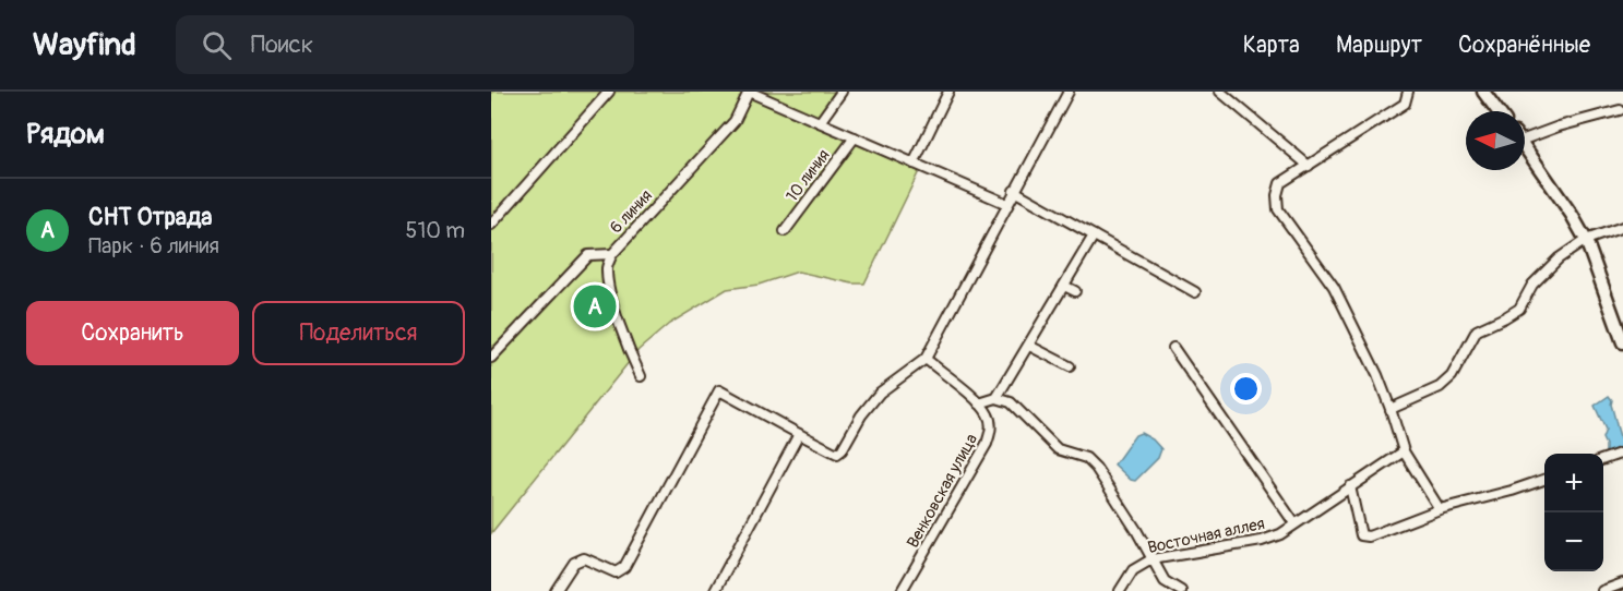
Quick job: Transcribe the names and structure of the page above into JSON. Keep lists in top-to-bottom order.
{
  "streets": {
    "street": [
      "10 линия",
      "6 линия",
      "Венковская улица",
      "Восточная аллея"
    ]
  },
  "north": "left",
  "page": {
    "header": "Wayfind",
    "search": "Поиск",
    "nav": ["Карта", "Маршрут", "Сохранённые"],
    "heading": "Рядом",
    "list": [
      {
        "mark": "A",
        "name": "СНТ Отрада",
        "note": "Парк · 6 линия",
        "value": "510 m"
      }
    ],
    "buttons": ["Сохранить", "Поделиться"],
    "pins": "A",
    "map_buttons": ["+", "−"]
  }
}
